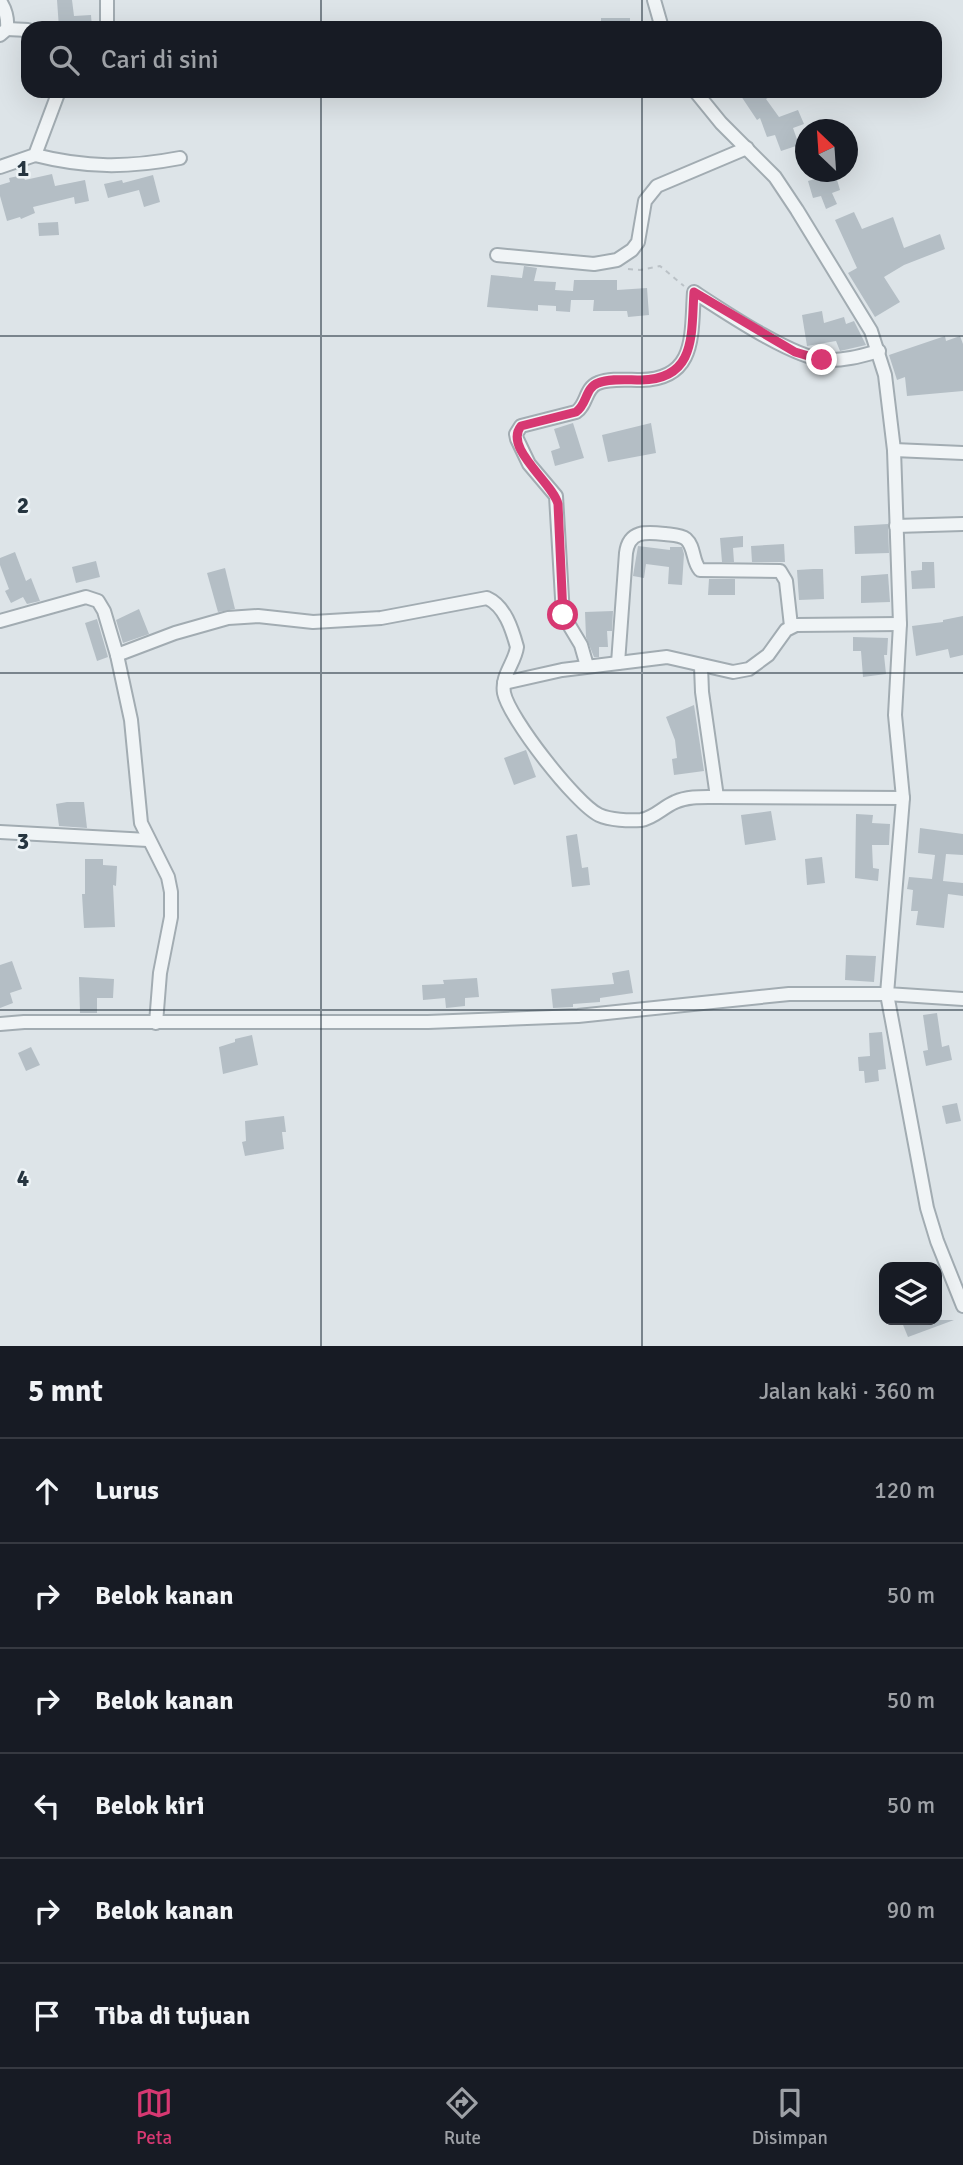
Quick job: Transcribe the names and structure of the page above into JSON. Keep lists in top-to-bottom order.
{
  "north": "top left",
  "page": {
    "search": "Cari di sini",
    "heading": ["5 mnt", "Jalan kaki · 360 m"],
    "list": [
      ["Lurus", "120 m"],
      ["Belok kanan", "50 m"],
      ["Belok kanan", "50 m"],
      ["Belok kiri", "50 m"],
      ["Belok kanan", "90 m"],
      "Tiba di tujuan"
    ],
    "nav": ["Peta", "Rute", "Disimpan"]
  },
  "grid": {
    "rows": [
      "1",
      "2",
      "3",
      "4"
    ]
  }
}
